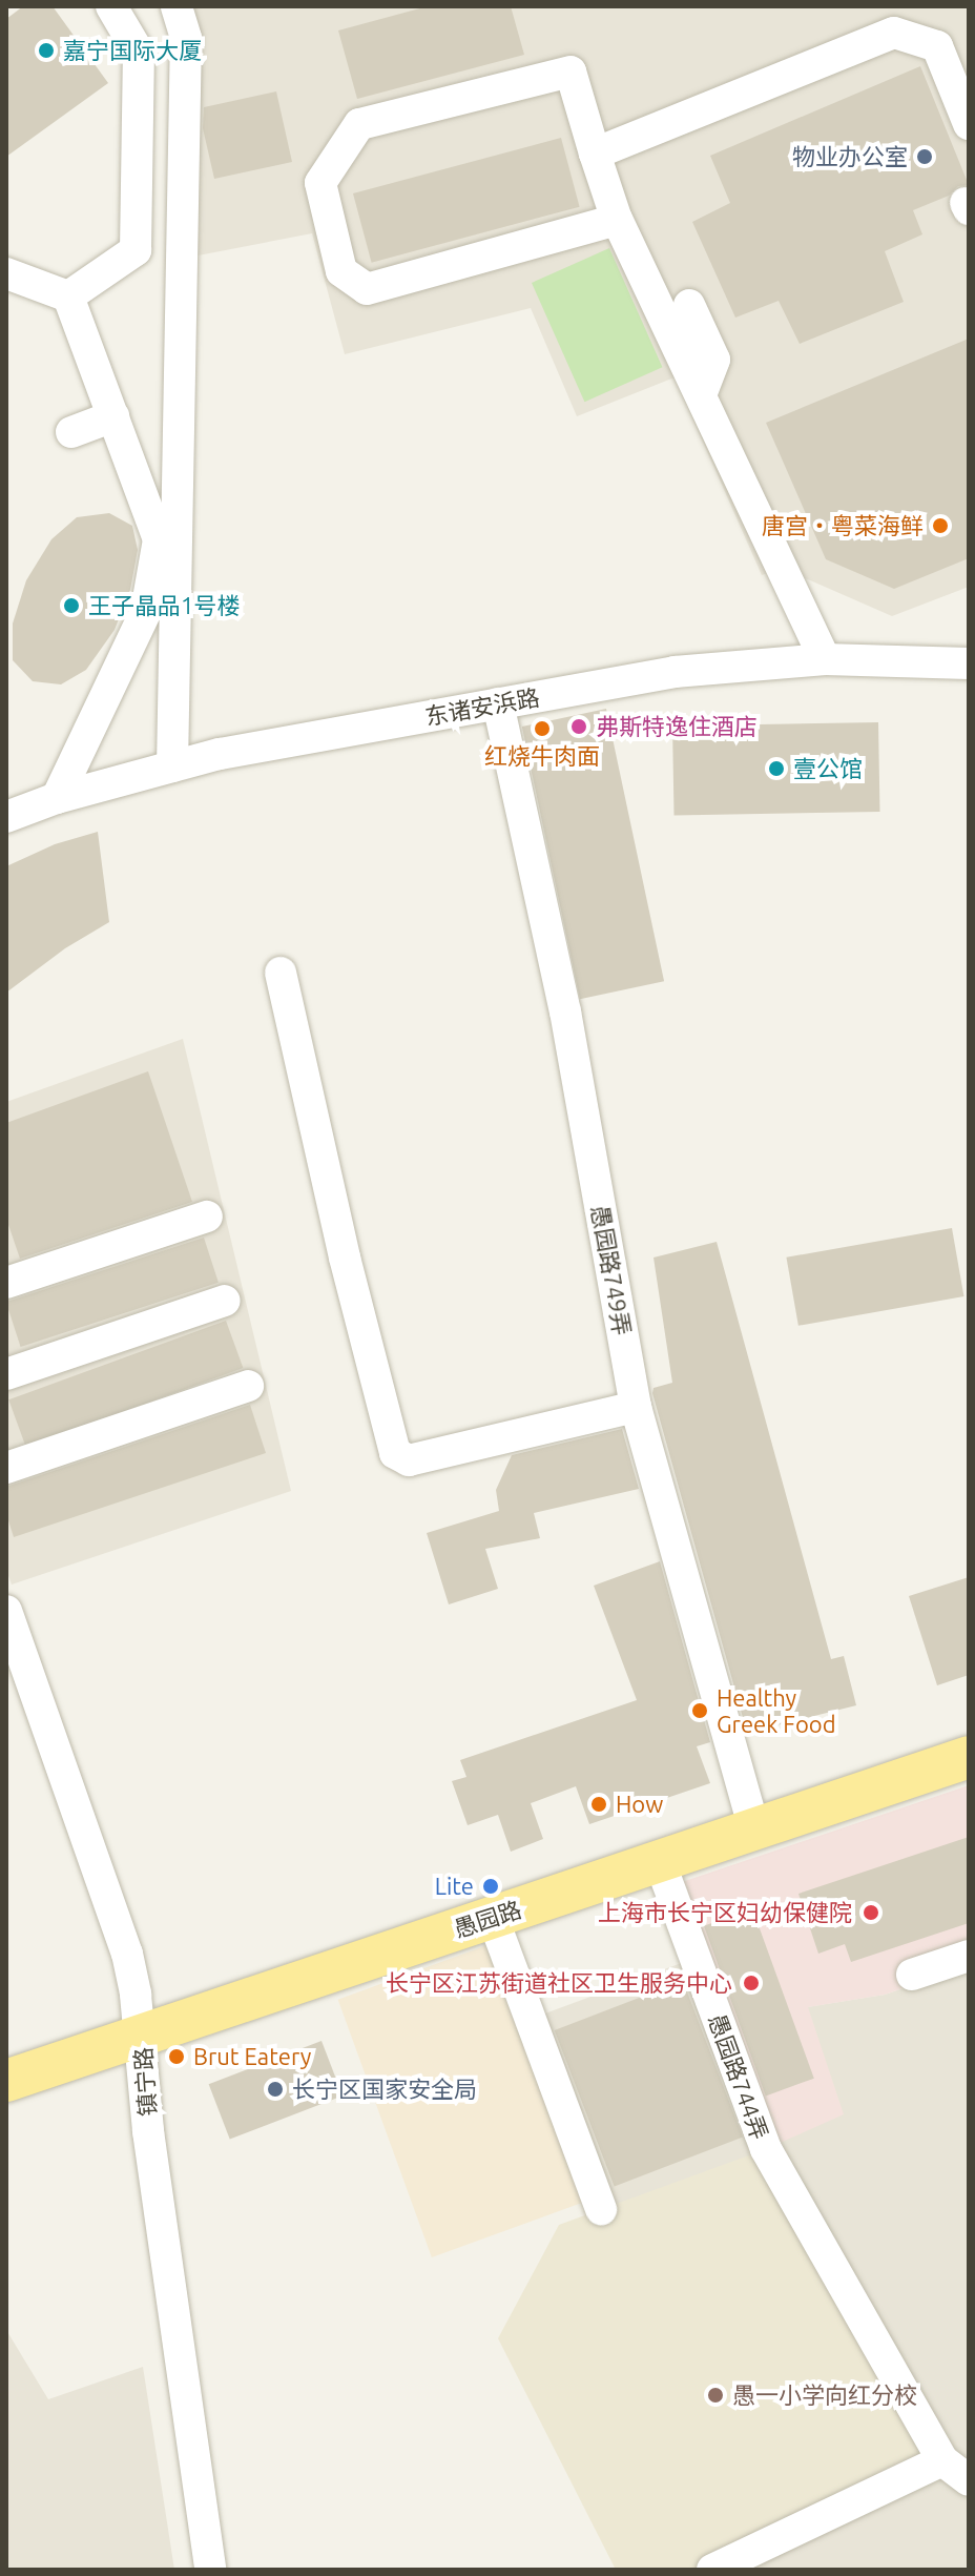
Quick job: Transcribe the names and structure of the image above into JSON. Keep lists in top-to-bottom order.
{
  "streets": {
    "main road": ["愚园路"],
    "street": [
      "东诸安浜路",
      "愚园路749弄",
      "愚园路744弄",
      "镇宁路"
    ]
  },
  "crossings": [
    ["东诸安浜路", "愚园路749弄"],
    ["愚园路749弄", "愚园路"],
    ["愚园路", "愚园路744弄"],
    ["愚园路", "镇宁路"]
  ],
  "places": [
    "嘉宁国际大厦",
    "物业办公室",
    "唐宫・粤菜海鲜",
    "王子晶品1号楼",
    "弗斯特逸住酒店",
    "红烧牛肉面",
    "壹公馆",
    "Healthy Greek Food",
    "How",
    "Lite",
    "上海市长宁区妇幼保健院",
    "长宁区江苏街道社区卫生服务中心",
    "Brut Eatery",
    "长宁区国家安全局",
    "愚一小学向红分校"
  ]
}
